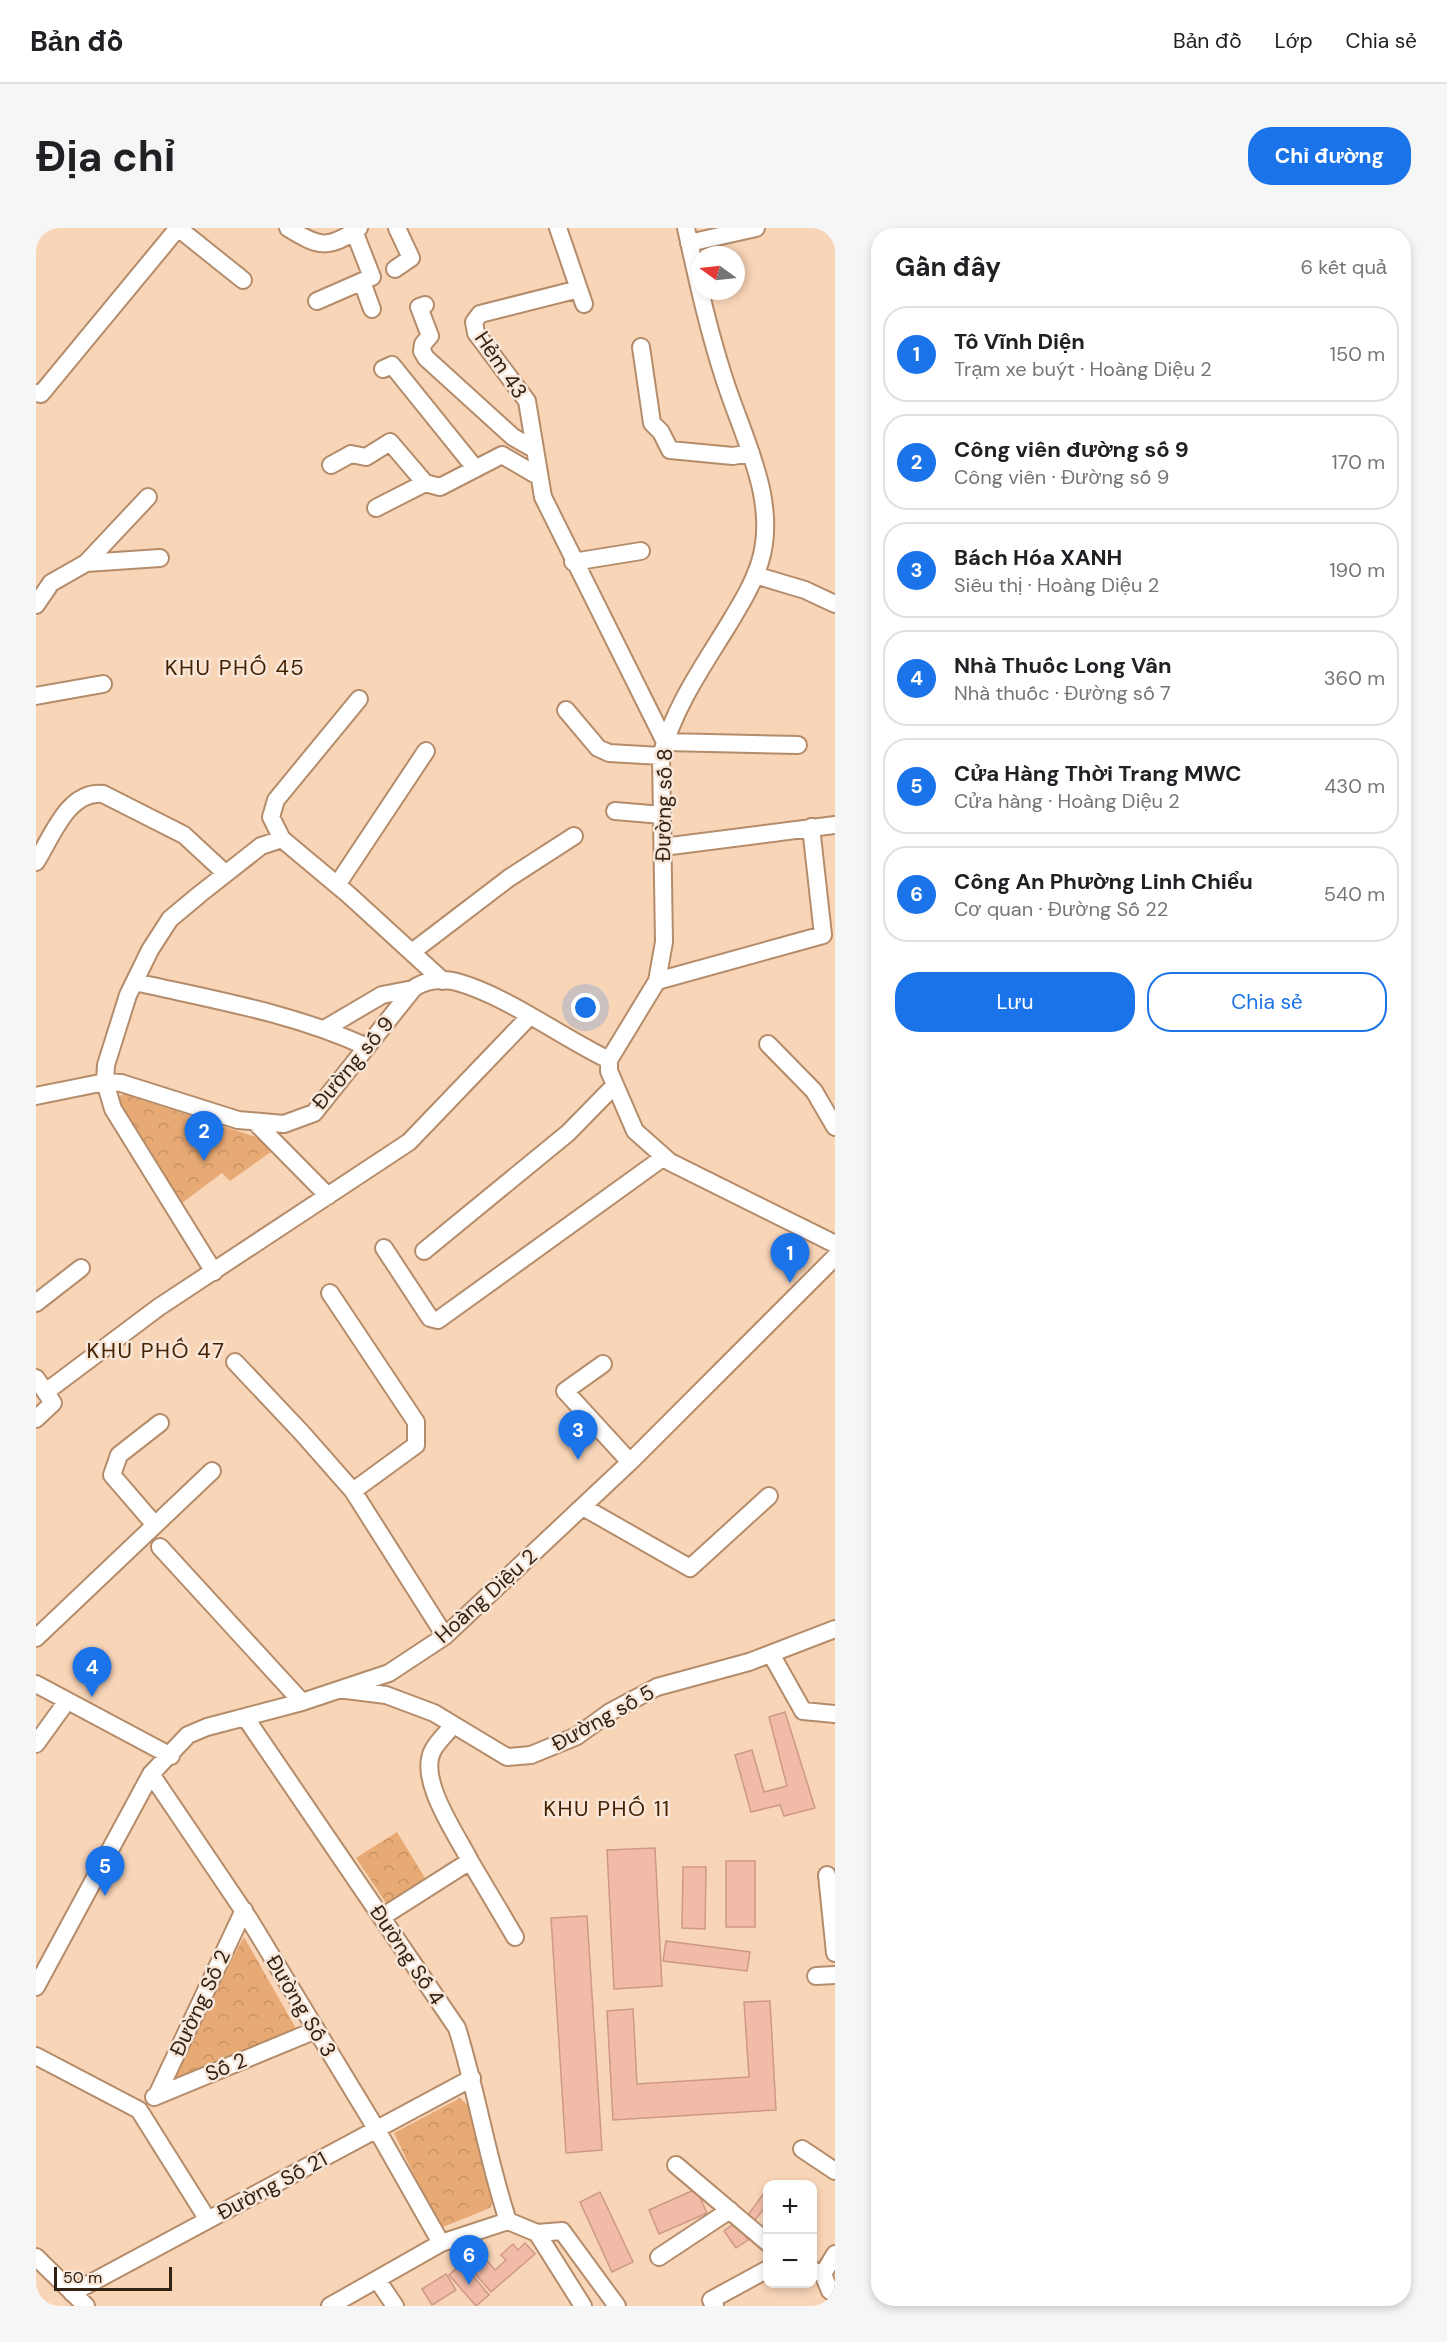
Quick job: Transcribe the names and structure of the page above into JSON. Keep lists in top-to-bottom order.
{
  "streets": {
    "street": [
      "Hẻm 43",
      "Đường số 8",
      "Đường số 9",
      "Hoàng Diệu 2",
      "Đường số 5",
      "Đường Số 4",
      "Đường Số 2",
      "Đường Số 3",
      "Số 2",
      "Đường Số 21"
    ]
  },
  "crossings": [
    ["Hẻm 43", "Đường số 8"],
    ["Hoàng Diệu 2", "Đường số 5"],
    ["Hoàng Diệu 2", "Đường Số 4"],
    ["Hoàng Diệu 2", "Đường Số 3"],
    ["Đường Số 4", "Đường Số 21"],
    ["Đường Số 2", "Đường Số 3"],
    ["Đường Số 2", "Số 2"],
    ["Đường Số 3", "Số 2"],
    ["Đường Số 3", "Đường Số 21"]
  ],
  "districts": ["KHU PHỐ 45", "KHU PHỐ 47", "KHU PHỐ 11"],
  "scale_bar": "50 m",
  "north": "left",
  "page": {
    "header": "Bản đồ",
    "nav": ["Bản đồ", "Lớp", "Chia sẻ"],
    "buttons": [
      "Chỉ đường",
      ["Lưu", "Chia sẻ"]
    ],
    "title": "Địa chỉ",
    "heading": ["Gần đây", "6 kết quả"],
    "list": [
      {
        "mark": "1",
        "name": "Tô Vĩnh Diện",
        "note": "Trạm xe buýt · Hoàng Diệu 2",
        "value": "150 m"
      },
      {
        "mark": "2",
        "name": "Công viên đường số 9",
        "note": "Công viên · Đường số 9",
        "value": "170 m"
      },
      {
        "mark": "3",
        "name": "Bách Hóa XANH",
        "note": "Siêu thị · Hoàng Diệu 2",
        "value": "190 m"
      },
      {
        "mark": "4",
        "name": "Nhà Thuốc Long Vân",
        "note": "Nhà thuốc · Đường số 7",
        "value": "360 m"
      },
      {
        "mark": "5",
        "name": "Cửa Hàng Thời Trang MWC",
        "note": "Cửa hàng · Hoàng Diệu 2",
        "value": "430 m"
      },
      {
        "mark": "6",
        "name": "Công An Phường Linh Chiểu",
        "note": "Cơ quan · Đường Số 22",
        "value": "540 m"
      }
    ],
    "pins": [
      "2",
      "1",
      "3",
      "4",
      "5",
      "6"
    ],
    "map_buttons": ["+", "−"],
    "scale": "50 m"
  }
}
